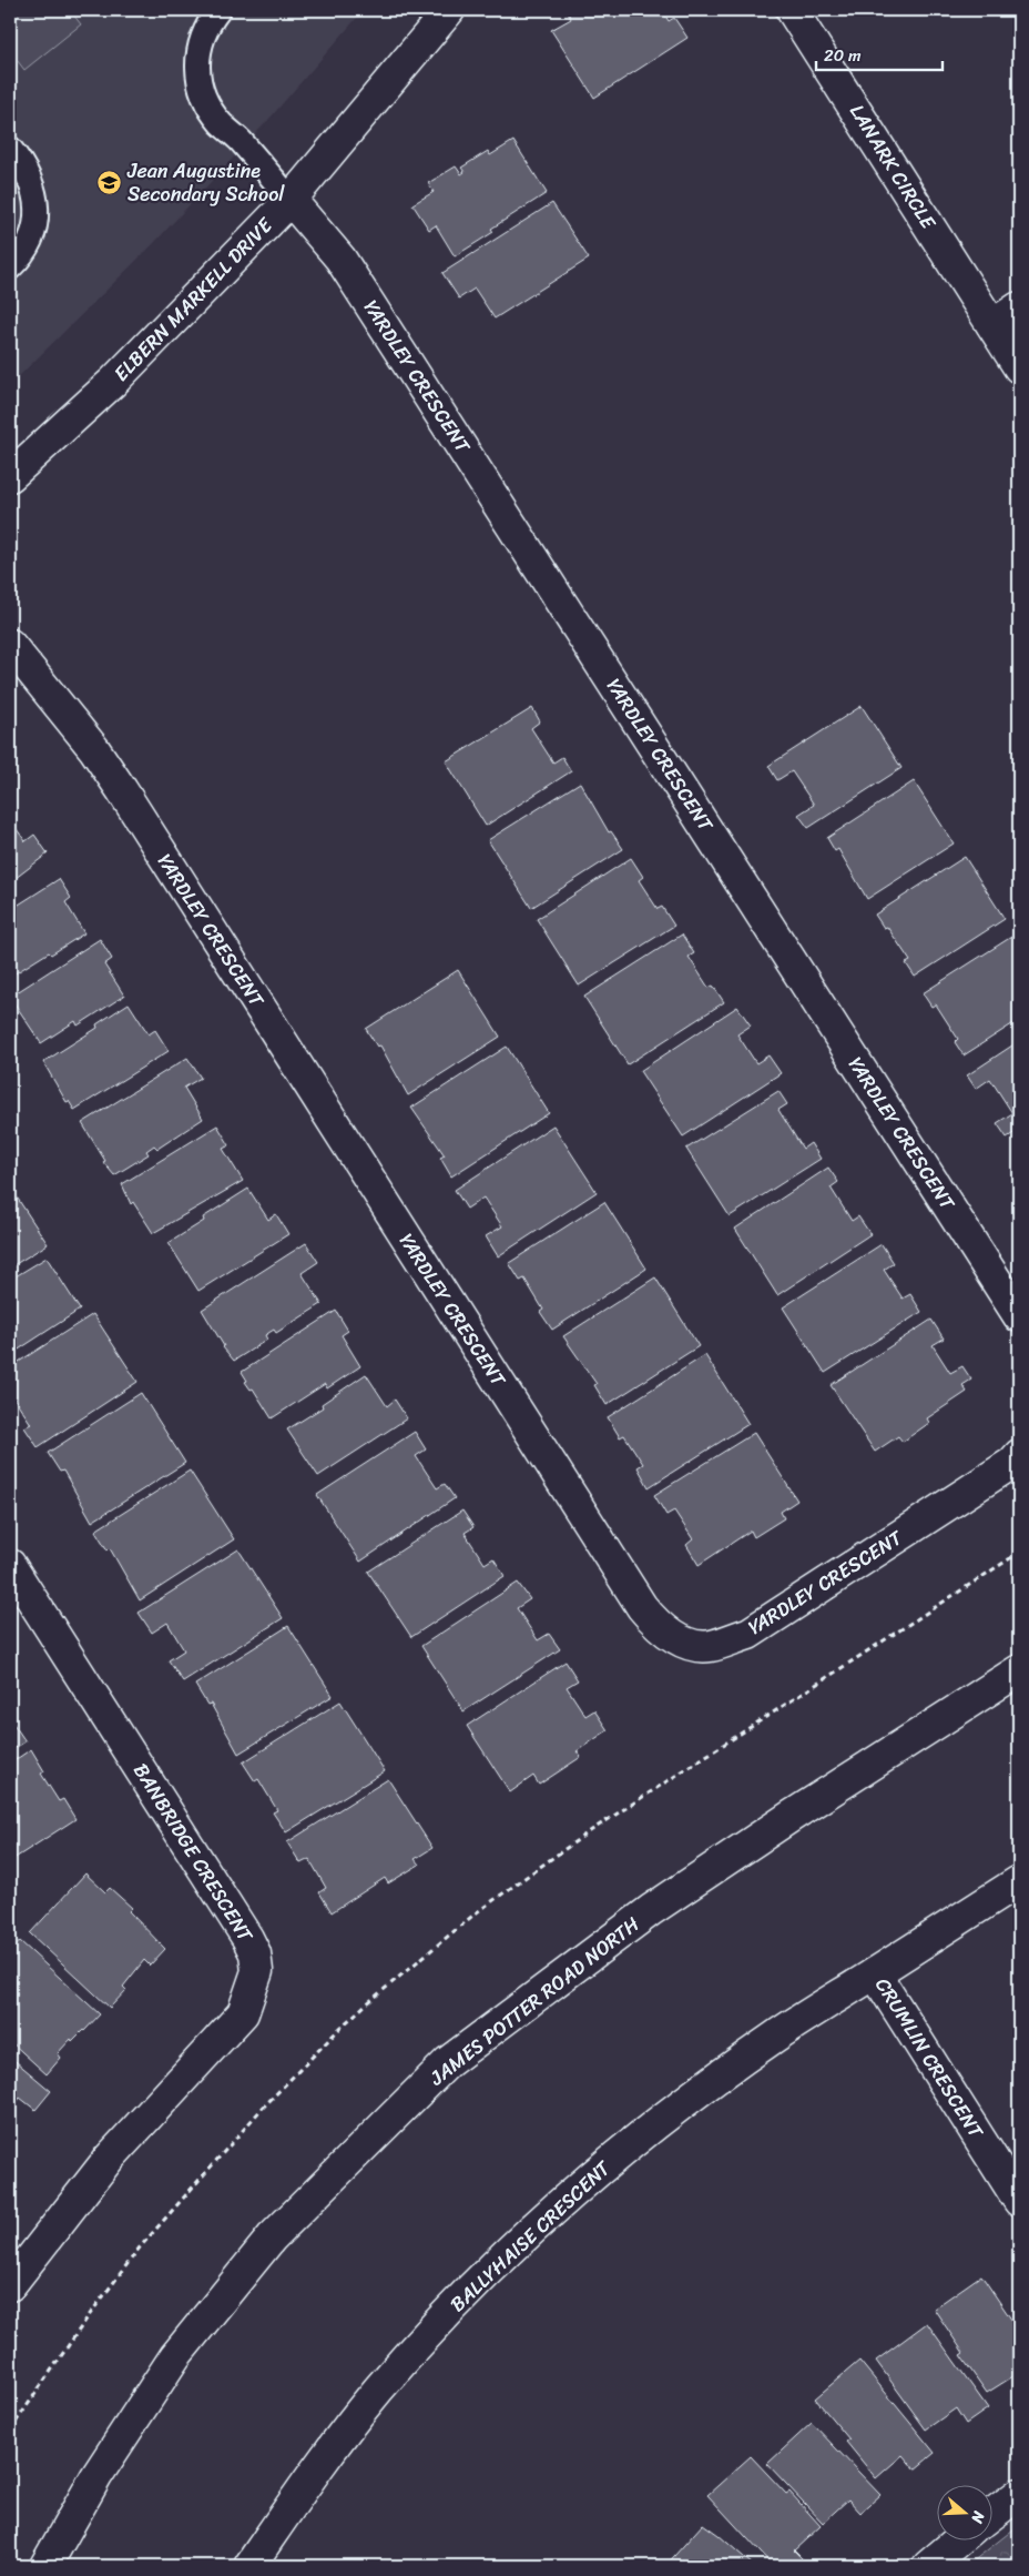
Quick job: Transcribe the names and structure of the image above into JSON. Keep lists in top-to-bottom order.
{
  "streets": {
    "street": [
      "LANARK CIRCLE",
      "ELBERN MARKELL DRIVE",
      "YARDLEY CRESCENT",
      "BANBRIDGE CRESCENT",
      "JAMES POTTER ROAD NORTH",
      "CRUMLIN CRESCENT",
      "BALLYHAISE CRESCENT"
    ]
  },
  "crossings": [
    ["ELBERN MARKELL DRIVE", "YARDLEY CRESCENT"],
    ["CRUMLIN CRESCENT", "BALLYHAISE CRESCENT"]
  ],
  "places": {
    "school or university": ["Jean Augustine Secondary School"]
  },
  "scale_bar": "20 m",
  "north": "right"
}
